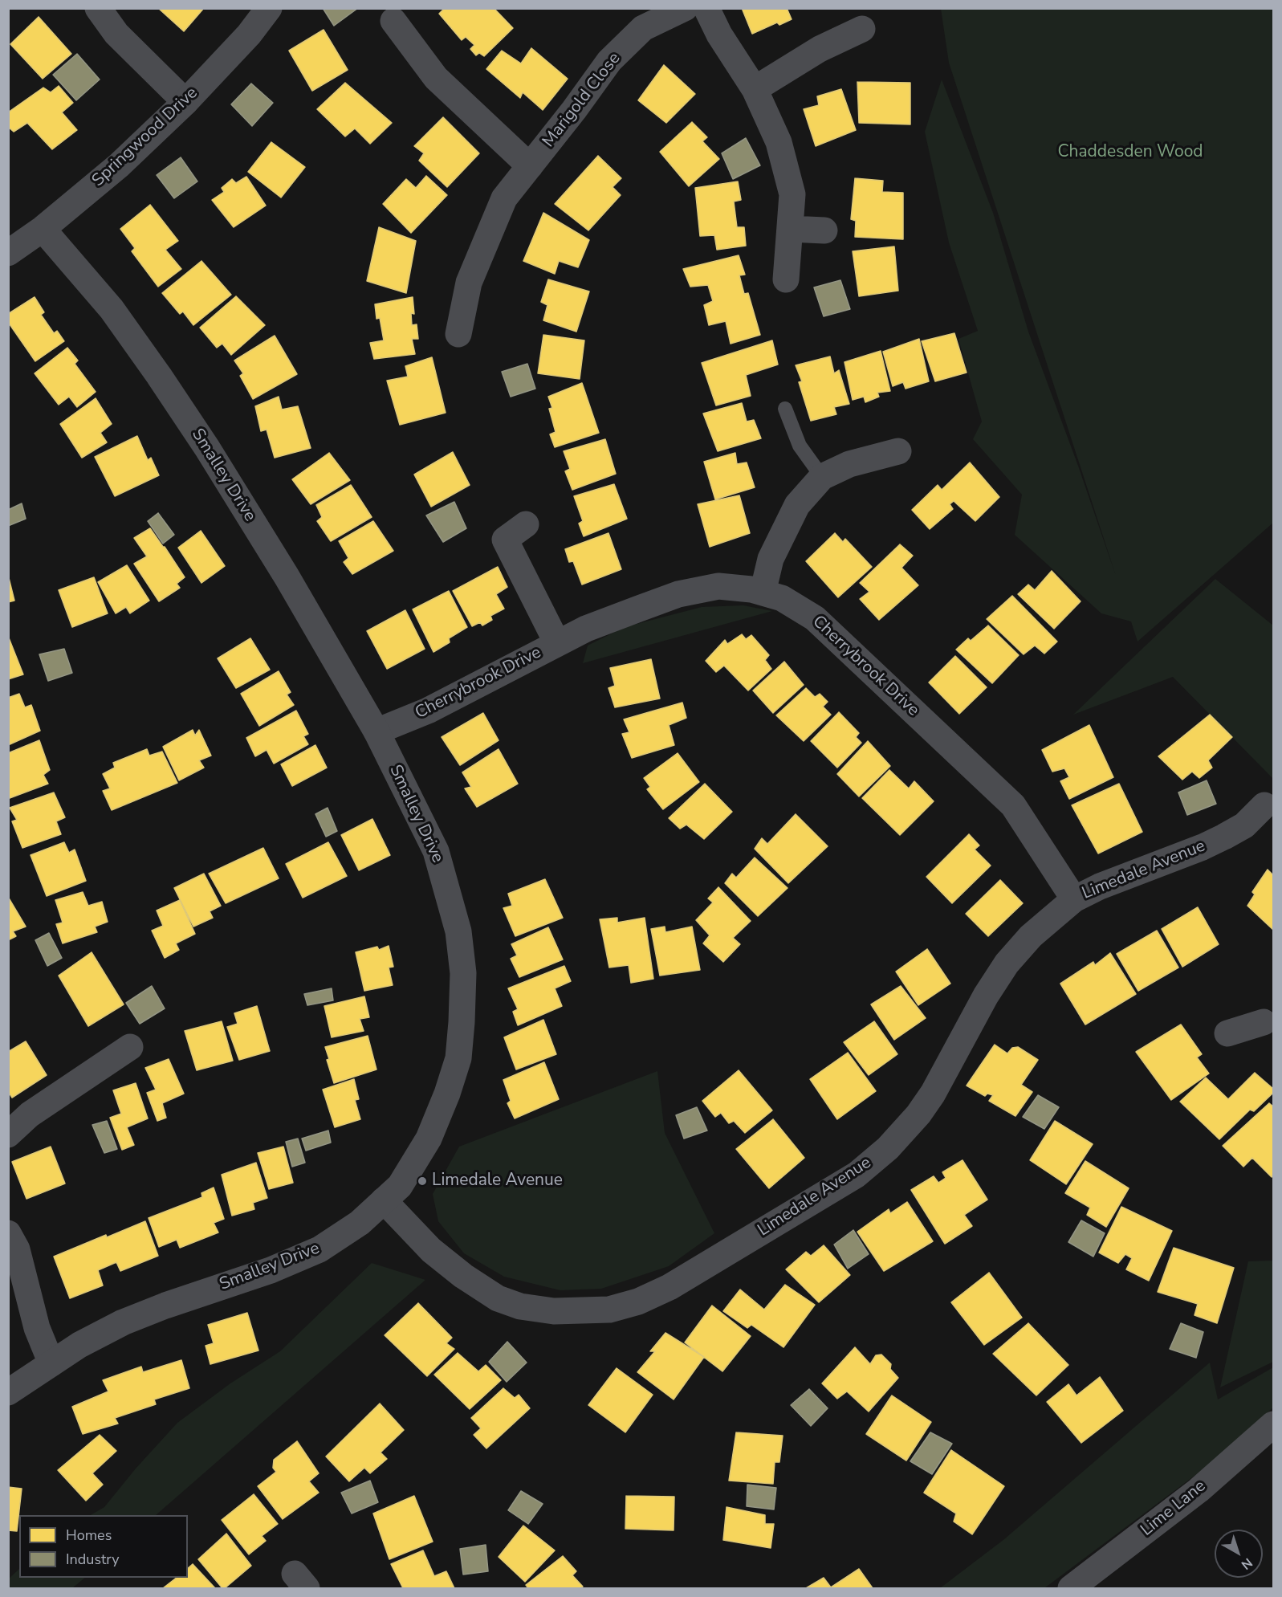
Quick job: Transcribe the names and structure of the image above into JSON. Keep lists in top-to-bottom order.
{
  "streets": {
    "street": [
      "Marigold Close",
      "Springwood Drive",
      "Smalley Drive",
      "Cherrybrook Drive",
      "Limedale Avenue",
      "Lime Lane"
    ]
  },
  "crossings": [
    ["Springwood Drive", "Smalley Drive"],
    ["Smalley Drive", "Cherrybrook Drive"],
    ["Smalley Drive", "Limedale Avenue"],
    ["Cherrybrook Drive", "Limedale Avenue"]
  ],
  "parks": ["Chaddesden Wood"],
  "places": ["Limedale Avenue"],
  "legend": ["Homes", "Industry"],
  "north": "bottom right"
}
